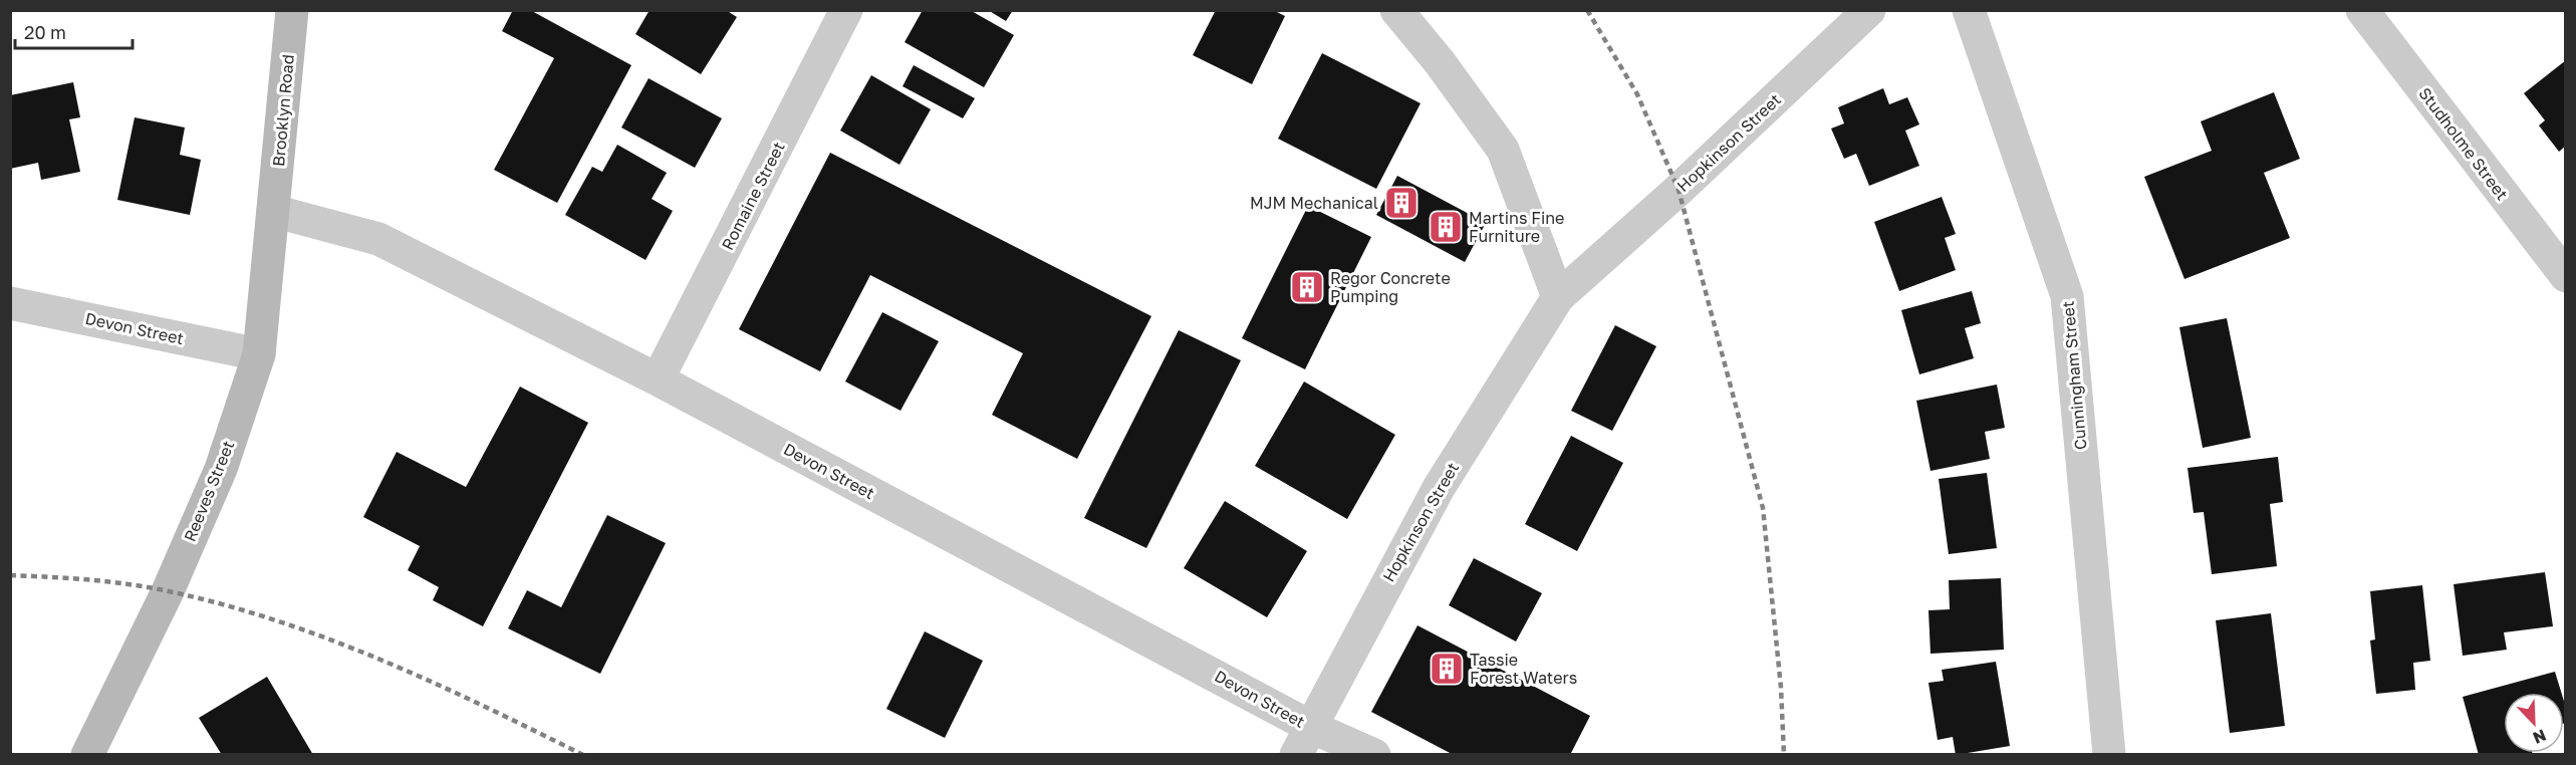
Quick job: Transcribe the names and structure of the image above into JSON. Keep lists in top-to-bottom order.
{
  "streets": {
    "street": [
      "Brooklyn Road",
      "Hopkinson Street",
      "Studholme Street",
      "Romaine Street",
      "Devon Street",
      "Cunningham Street",
      "Reeves Street"
    ]
  },
  "crossings": [
    ["Brooklyn Road", "Devon Street"],
    ["Brooklyn Road", "Reeves Street"],
    ["Hopkinson Street", "Devon Street"],
    ["Romaine Street", "Devon Street"],
    ["Devon Street", "Reeves Street"]
  ],
  "places": {
    "building": [
      "MJM Mechanical",
      "Martins Fine Furniture",
      "Regor Concrete Pumping",
      "Tassie Forest Waters"
    ]
  },
  "scale_bar": "20 m",
  "north": "bottom right"
}
